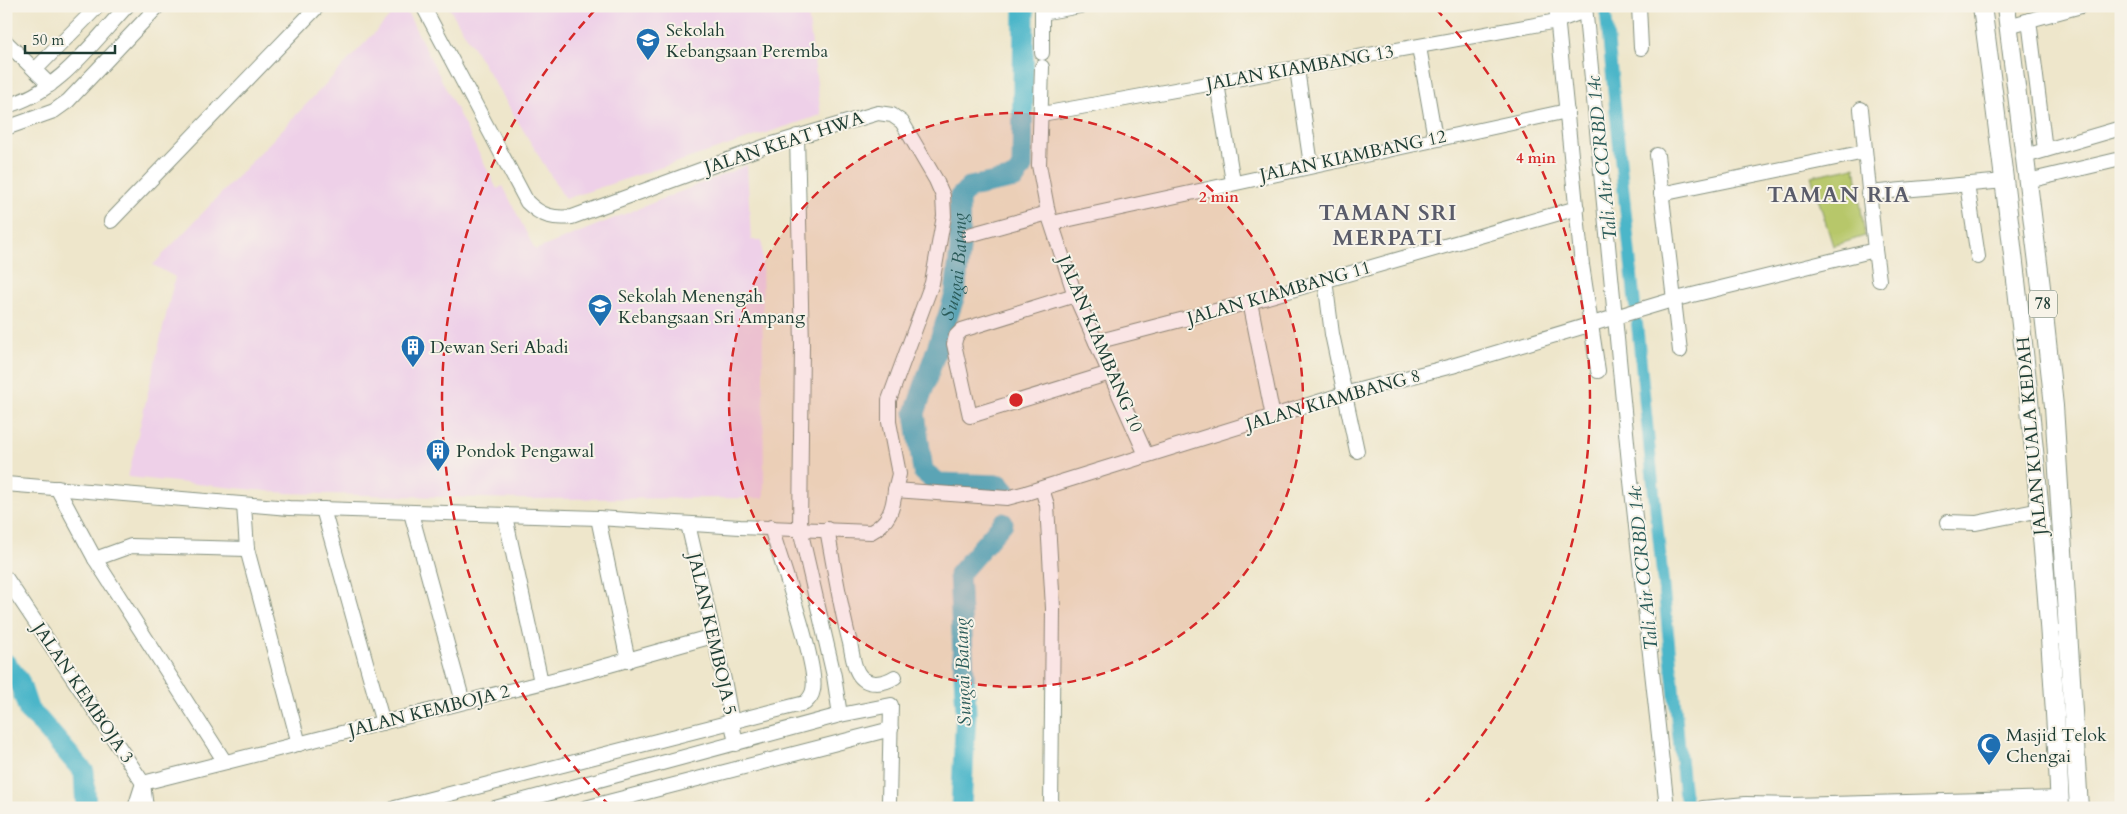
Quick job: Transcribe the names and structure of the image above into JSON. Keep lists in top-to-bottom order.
{
  "streets": {
    "main road": ["78", "JALAN KUALA KEDAH"],
    "street": [
      "JALAN KIAMBANG 13",
      "JALAN KEAT HWA",
      "JALAN KIAMBANG 12",
      "JALAN KIAMBANG 11",
      "JALAN KIAMBANG 10",
      "JALAN KIAMBANG 8",
      "JALAN KEMBOJA 5",
      "JALAN KEMBOJA 3",
      "JALAN KEMBOJA 2"
    ]
  },
  "crossings": [
    ["JALAN KIAMBANG 13", "JALAN KIAMBANG 10"],
    ["JALAN KEAT HWA", "JALAN KIAMBANG 8"],
    ["JALAN KEAT HWA", "JALAN KEMBOJA 5"],
    ["JALAN KIAMBANG 12", "JALAN KIAMBANG 10"],
    ["JALAN KIAMBANG 11", "JALAN KIAMBANG 10"],
    ["JALAN KIAMBANG 10", "JALAN KIAMBANG 8"],
    ["JALAN KEMBOJA 5", "JALAN KEMBOJA 2"],
    ["JALAN KEMBOJA 3", "JALAN KEMBOJA 2"]
  ],
  "districts": ["TAMAN RIA", "TAMAN SRI MERPATI"],
  "water": ["Tali Air CCRBD 14c", "Sungai Batang"],
  "places": {
    "school or university": ["Sekolah Kebangsaan Peremba", "Sekolah Menengah Kebangsaan Sri Ampang"],
    "building": ["Dewan Seri Abadi", "Pondok Pengawal"],
    "mosque": ["Masjid Telok Chengai"]
  },
  "scale_bar": "50 m",
  "rings": ["4 min", "2 min"]
}
